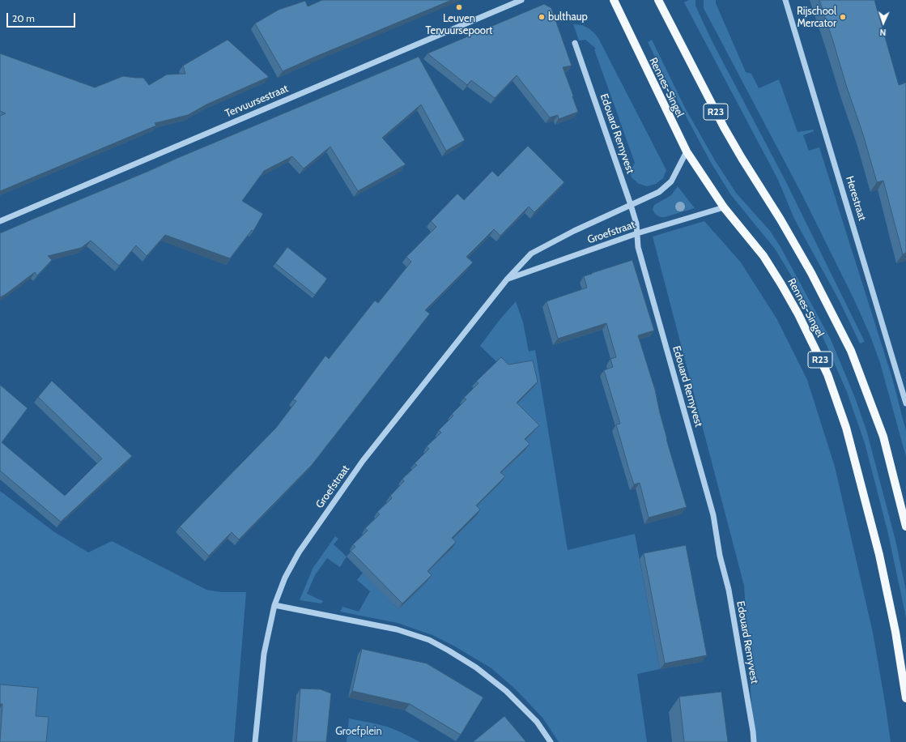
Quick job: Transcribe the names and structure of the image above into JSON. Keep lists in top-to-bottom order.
{
  "streets": {
    "main road": ["Rennes-Singel", "R23"],
    "street": [
      "Tervuursestraat",
      "Edouard Remyvest",
      "Herestraat",
      "Groefstraat"
    ]
  },
  "crossings": [
    ["Rennes-Singel", "Groefstraat"],
    ["Edouard Remyvest", "Groefstraat"]
  ],
  "parks": ["Groefplein"],
  "places": ["Leuven Tervuursepoort", "bulthaup", "Rijschool Mercator"],
  "scale_bar": "20 m",
  "north": "bottom"
}
